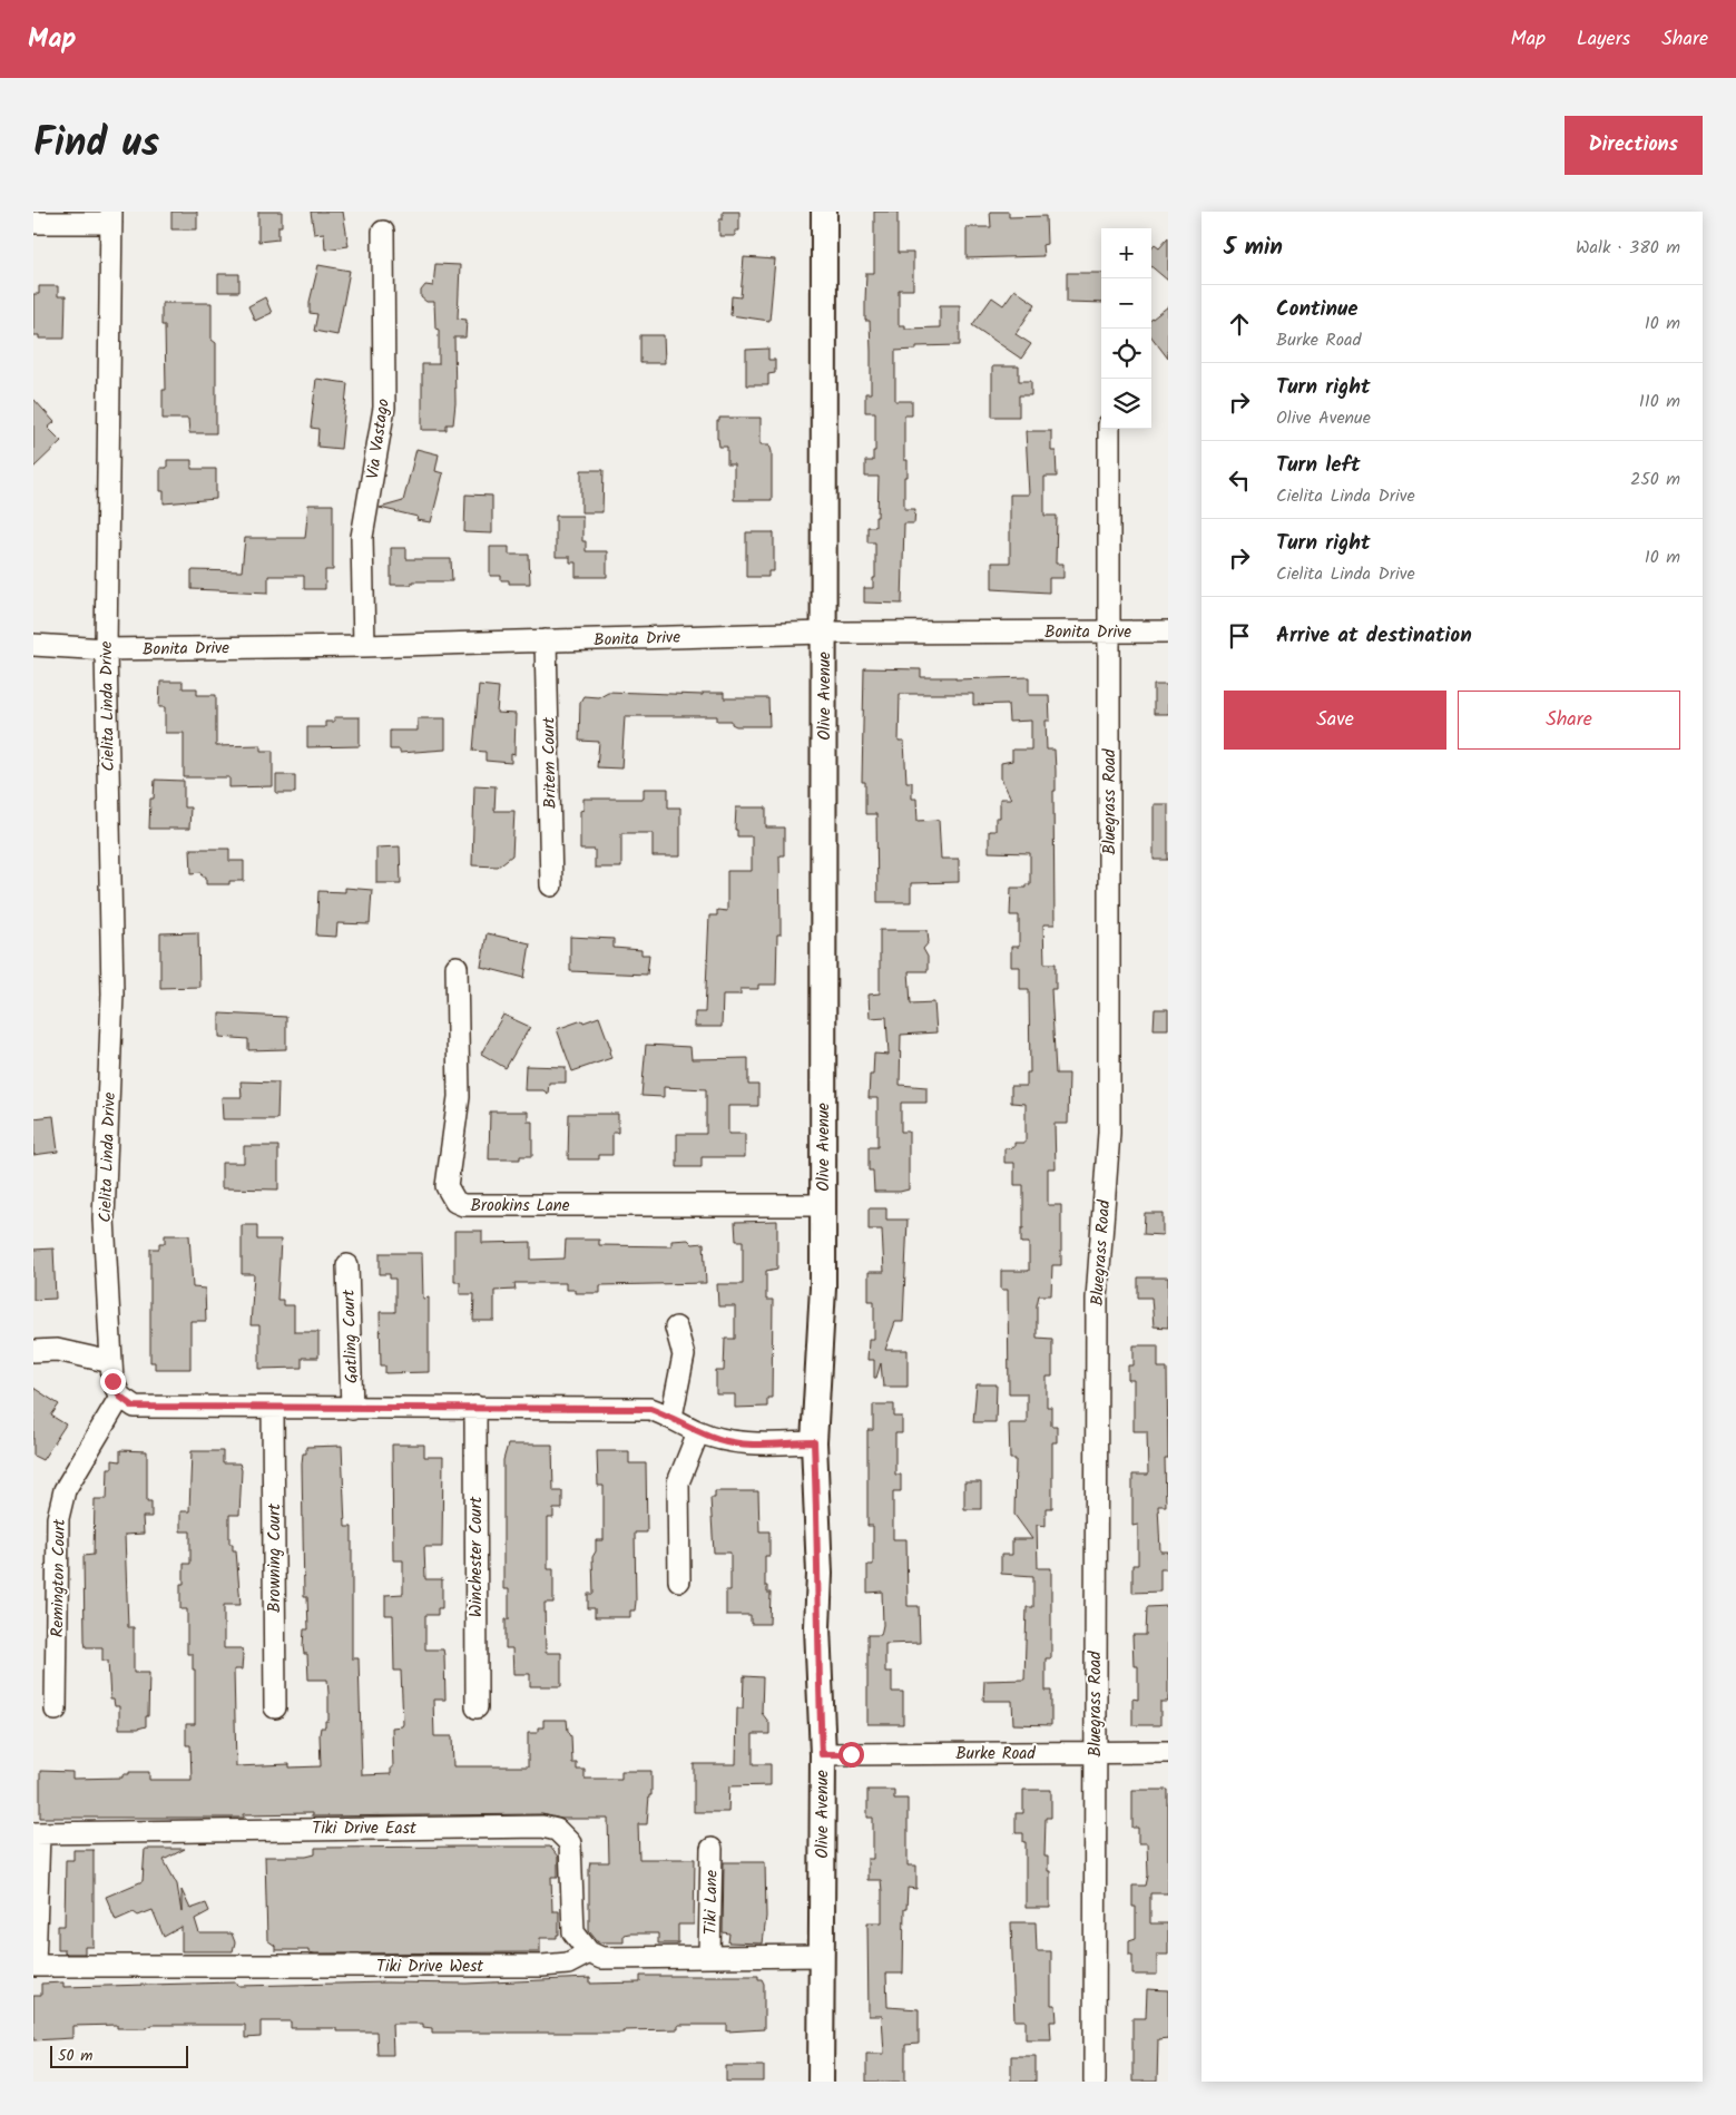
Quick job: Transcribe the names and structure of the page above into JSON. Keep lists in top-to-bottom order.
{
  "streets": {
    "main road": ["Olive Avenue"],
    "street": [
      "Via Vastago",
      "Bonita Drive",
      "Cielita Linda Drive",
      "Britem Court",
      "Bluegrass Road",
      "Brookins Lane",
      "Gatling Court",
      "Winchester Court",
      "Browning Court",
      "Remington Court",
      "Burke Road",
      "Tiki Drive East",
      "Tiki Lane",
      "Tiki Drive West"
    ]
  },
  "crossings": [
    ["Via Vastago", "Bonita Drive"],
    ["Bonita Drive", "Olive Avenue"],
    ["Bonita Drive", "Cielita Linda Drive"],
    ["Bonita Drive", "Britem Court"],
    ["Bonita Drive", "Bluegrass Road"],
    ["Olive Avenue", "Brookins Lane"],
    ["Olive Avenue", "Burke Road"],
    ["Cielita Linda Drive", "Remington Court"],
    ["Bluegrass Road", "Burke Road"],
    ["Tiki Drive East", "Tiki Drive West"]
  ],
  "scale_bar": "50 m",
  "page": {
    "header": "Map",
    "nav": ["Map", "Layers", "Share"],
    "title": "Find us",
    "buttons": [
      "Directions",
      ["Save", "Share"]
    ],
    "heading": ["5 min", "Walk · 380 m"],
    "map_buttons": ["+", "−"],
    "list": [
      ["Continue", "Burke Road", "10 m"],
      ["Turn right", "Olive Avenue", "110 m"],
      ["Turn left", "Cielita Linda Drive", "250 m"],
      ["Turn right", "Cielita Linda Drive", "10 m"],
      "Arrive at destination"
    ],
    "scale": "50 m"
  }
}
